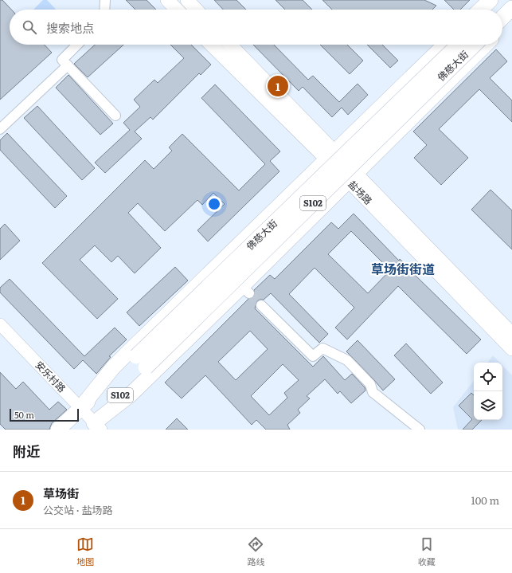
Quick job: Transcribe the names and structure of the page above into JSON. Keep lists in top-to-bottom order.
{
  "streets": {
    "main road": ["佛慈大街", "盐场路", "S102"],
    "street": ["安乐村路"]
  },
  "crossings": [
    ["佛慈大街", "安乐村路"]
  ],
  "districts": ["草场街街道"],
  "scale_bar": "50 m",
  "page": {
    "search": "搜索地点",
    "pins": "1",
    "scale": "50 m",
    "heading": "附近",
    "list": [
      {
        "mark": "1",
        "name": "草场街",
        "note": "公交站 · 盐场路",
        "value": "100 m"
      }
    ],
    "nav": ["地图", "路线", "收藏"]
  }
}
